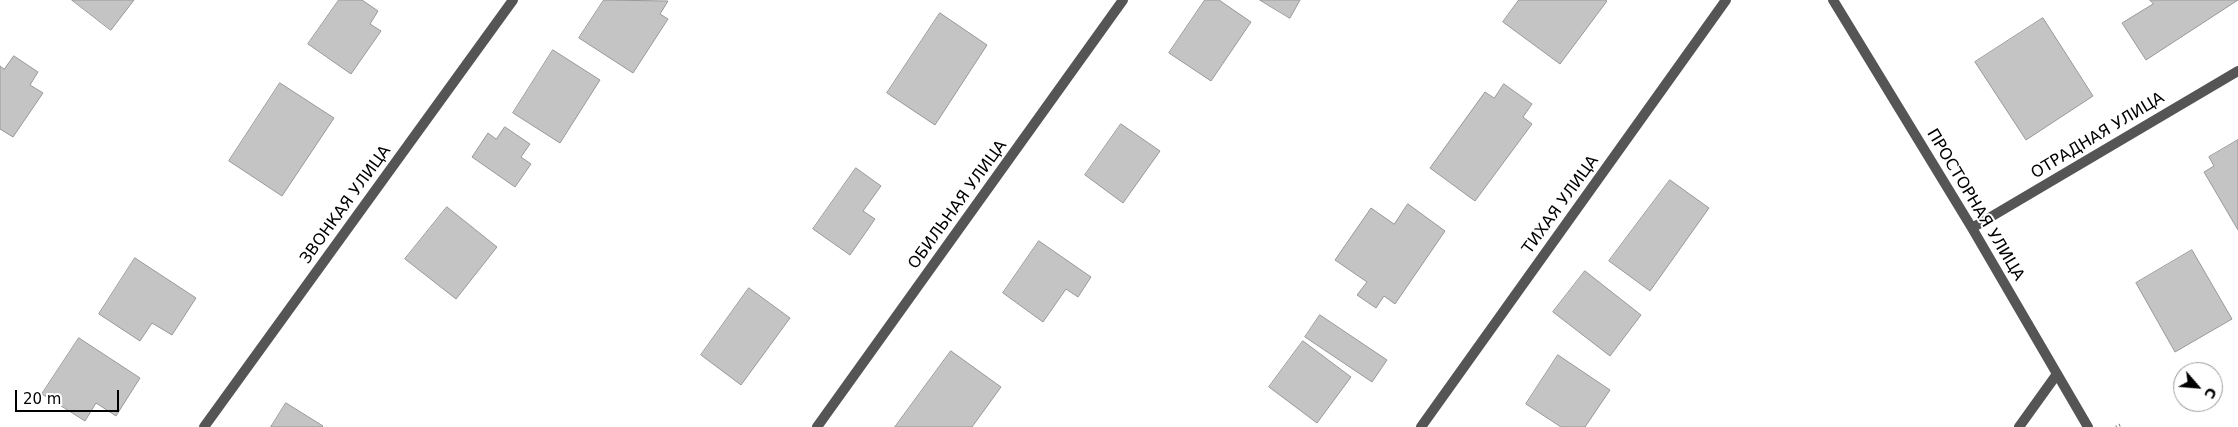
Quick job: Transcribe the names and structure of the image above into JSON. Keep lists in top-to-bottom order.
{
  "streets": {
    "street": [
      "ОТРАДНАЯ УЛИЦА",
      "ЗВОНКАЯ УЛИЦА",
      "ОБИЛЬНАЯ УЛИЦА",
      "ТИХАЯ УЛИЦА",
      "ПРОСТОРНАЯ УЛИЦА"
    ]
  },
  "crossings": [
    ["ОТРАДНАЯ УЛИЦА", "ПРОСТОРНАЯ УЛИЦА"]
  ],
  "scale_bar": "20 m",
  "north": "bottom right"
}
